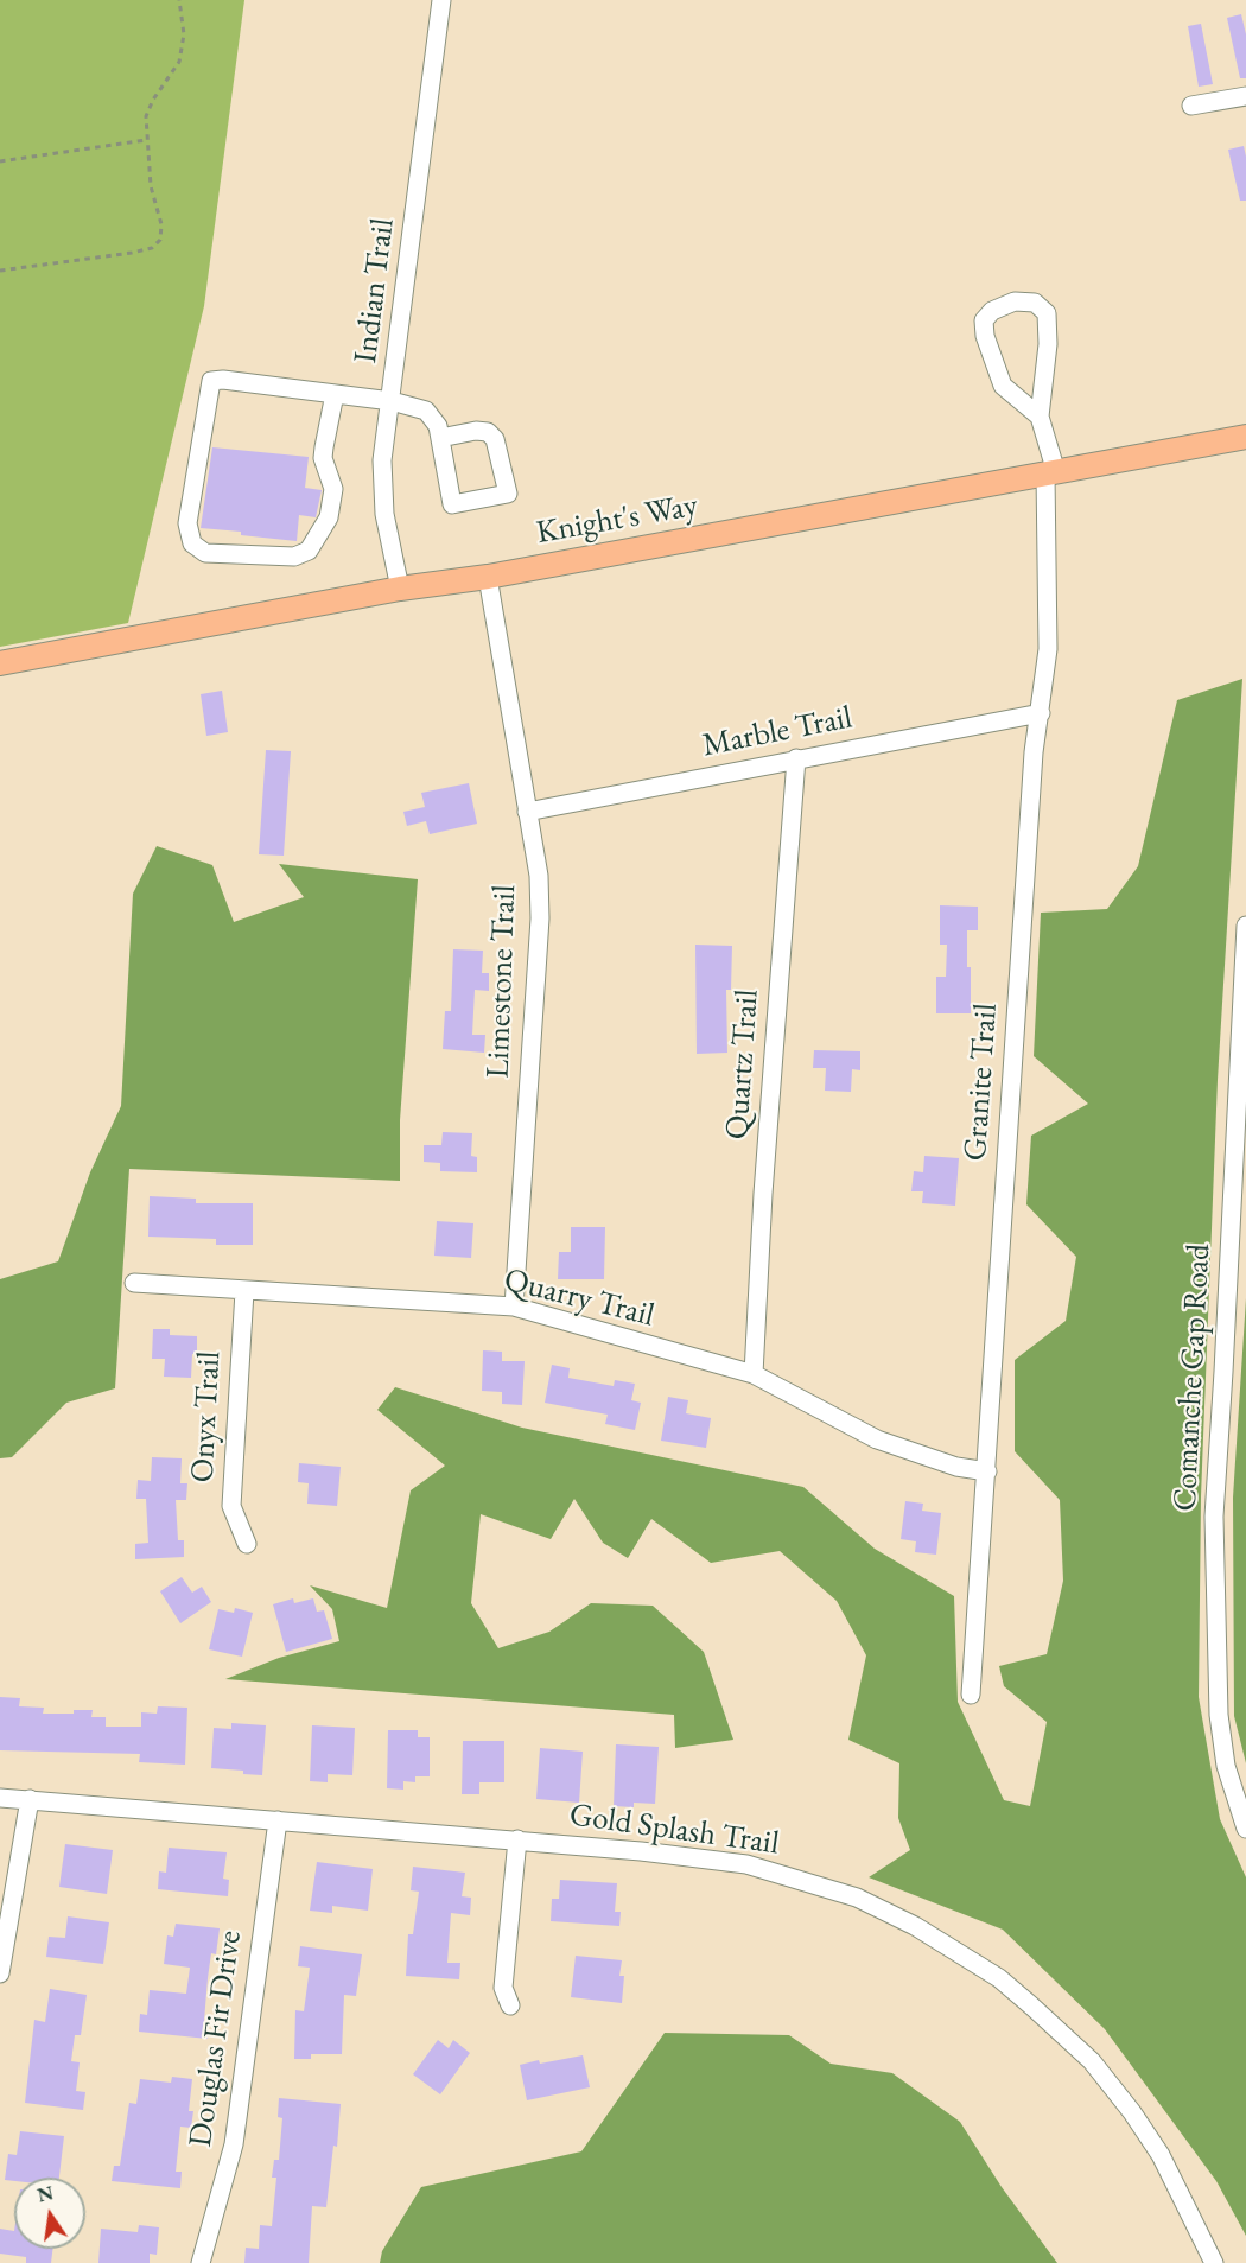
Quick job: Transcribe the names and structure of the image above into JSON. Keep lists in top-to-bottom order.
{
  "streets": {
    "main road": ["Knight's Way"],
    "street": [
      "Indian Trail",
      "Marble Trail",
      "Limestone Trail",
      "Quartz Trail",
      "Granite Trail",
      "Quarry Trail",
      "Comanche Gap Road",
      "Onyx Trail",
      "Gold Splash Trail",
      "Douglas Fir Drive"
    ]
  },
  "crossings": [
    ["Indian Trail", "Knight's Way"],
    ["Knight's Way", "Limestone Trail"],
    ["Knight's Way", "Granite Trail"],
    ["Marble Trail", "Limestone Trail"],
    ["Marble Trail", "Quartz Trail"],
    ["Marble Trail", "Granite Trail"],
    ["Limestone Trail", "Quarry Trail"],
    ["Quartz Trail", "Quarry Trail"],
    ["Granite Trail", "Quarry Trail"],
    ["Quarry Trail", "Onyx Trail"],
    ["Gold Splash Trail", "Douglas Fir Drive"]
  ],
  "north": "top"
}
